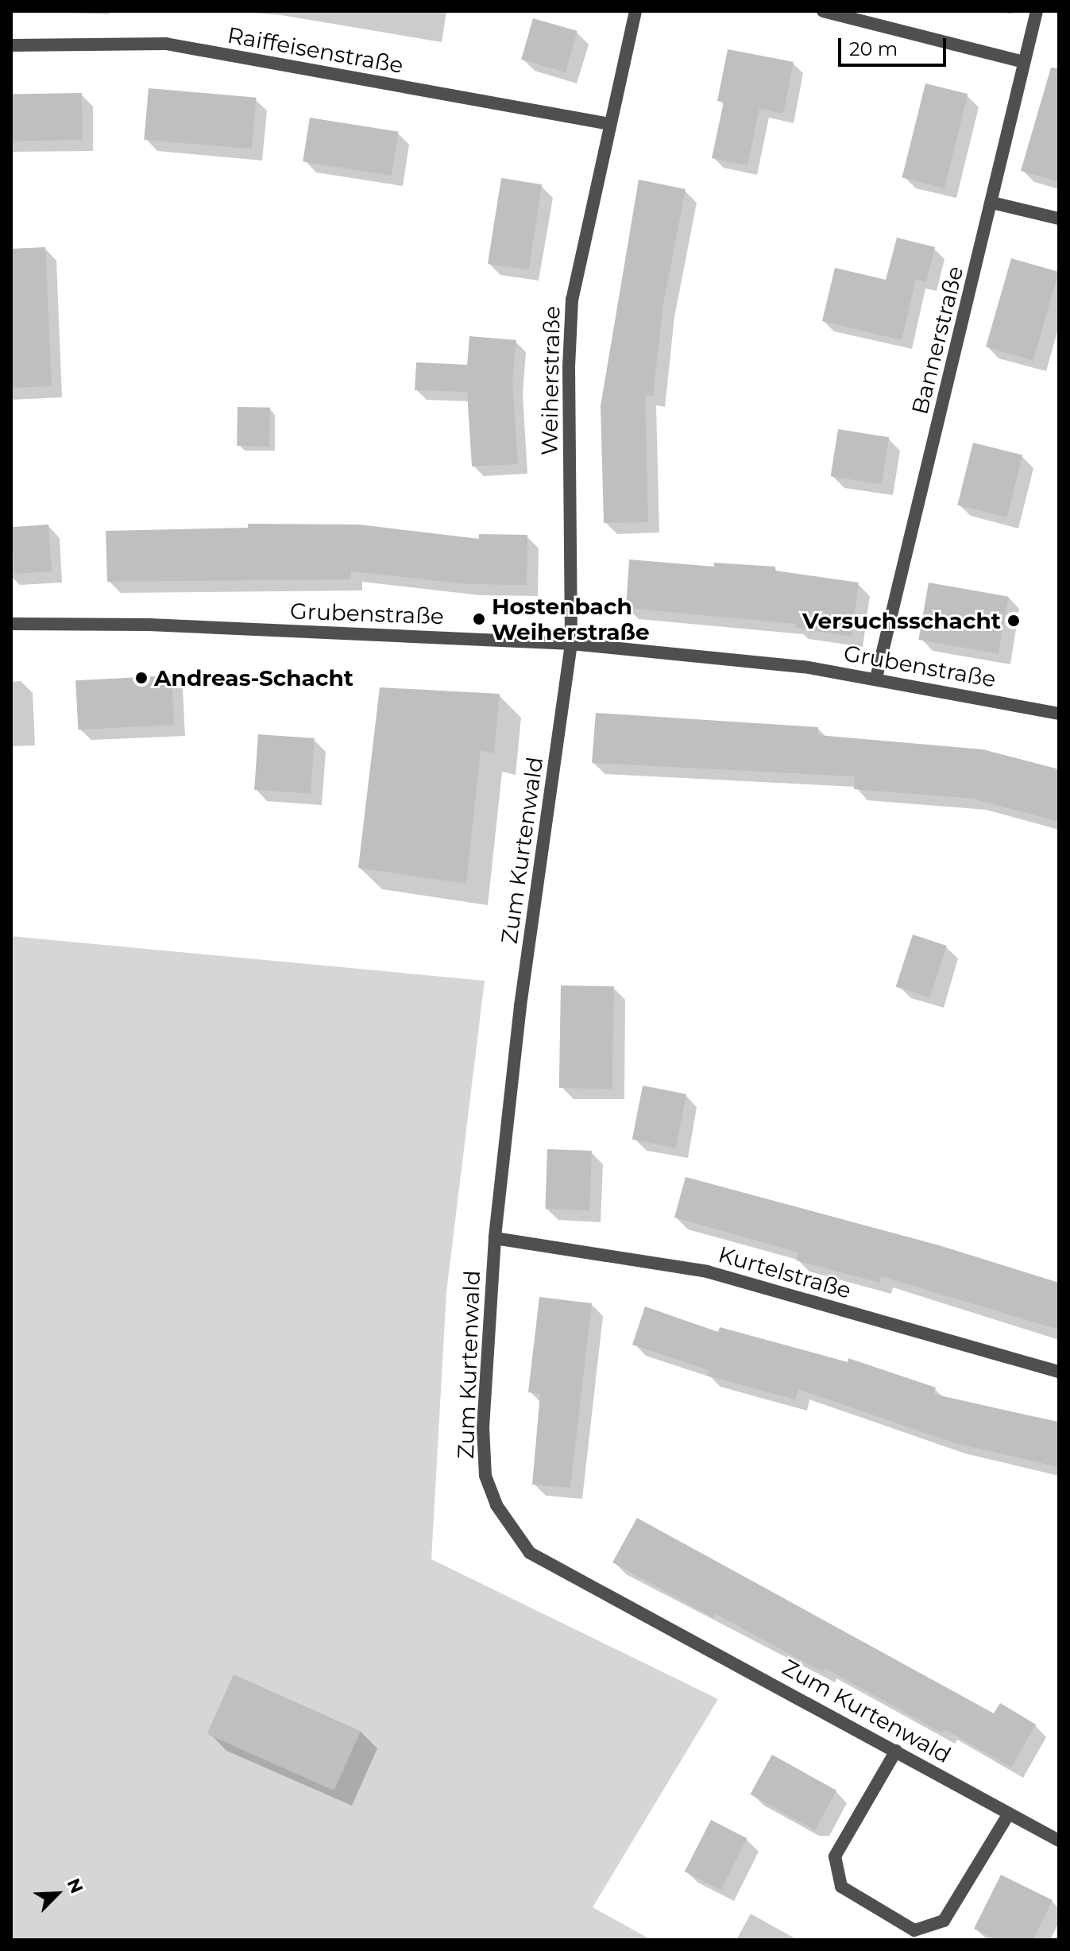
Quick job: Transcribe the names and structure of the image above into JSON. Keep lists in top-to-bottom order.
{
  "streets": {
    "street": [
      "Raiffeisenstraße",
      "Bannerstraße",
      "Weiherstraße",
      "Grubenstraße",
      "Zum Kurtenwald",
      "Kurtelstraße"
    ]
  },
  "crossings": [
    ["Raiffeisenstraße", "Weiherstraße"],
    ["Bannerstraße", "Grubenstraße"],
    ["Weiherstraße", "Grubenstraße"],
    ["Weiherstraße", "Zum Kurtenwald"],
    ["Grubenstraße", "Zum Kurtenwald"],
    ["Zum Kurtenwald", "Kurtelstraße"]
  ],
  "places": ["Hostenbach Weiherstraße", "Versuchsschacht", "Andreas-Schacht"],
  "scale_bar": "20 m",
  "north": "top right"
}
